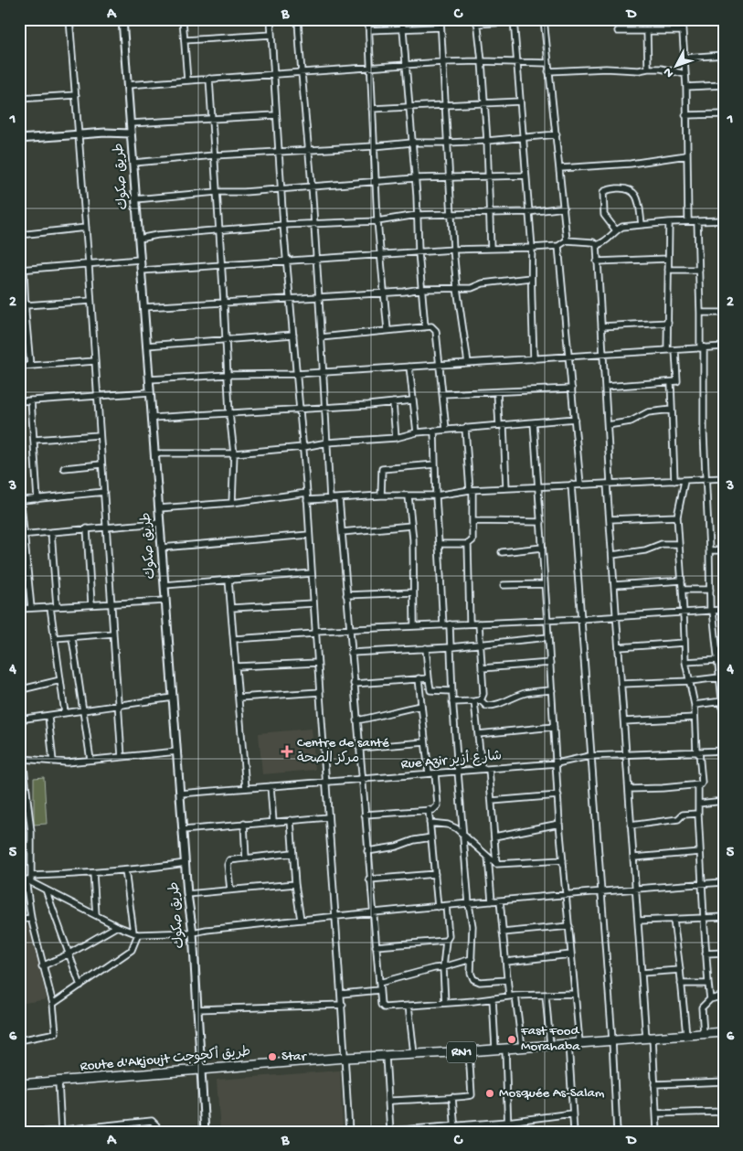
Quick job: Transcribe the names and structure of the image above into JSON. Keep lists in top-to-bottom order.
{
  "streets": {
    "highway": ["RN1", "Route d'Akjoujt طريق أكجوجت"],
    "street": ["طريق صكوك", "Rue Azir شارع أزير"]
  },
  "crossings": [
    ["طريق صكوك", "Rue Azir شارع أزير"],
    ["طريق صكوك", "Route d'Akjoujt طريق أكجوجت"]
  ],
  "places": {
    "health": ["Centre de santé مركز الصحة"],
    "other": ["Fast Food Morahaba", "Star", "Mosquée As-Salam"]
  },
  "north": "bottom left",
  "grid": {
    "columns": [
      "A",
      "B",
      "C",
      "D"
    ],
    "rows": [
      "1",
      "2",
      "3",
      "4",
      "5",
      "6"
    ]
  }
}
